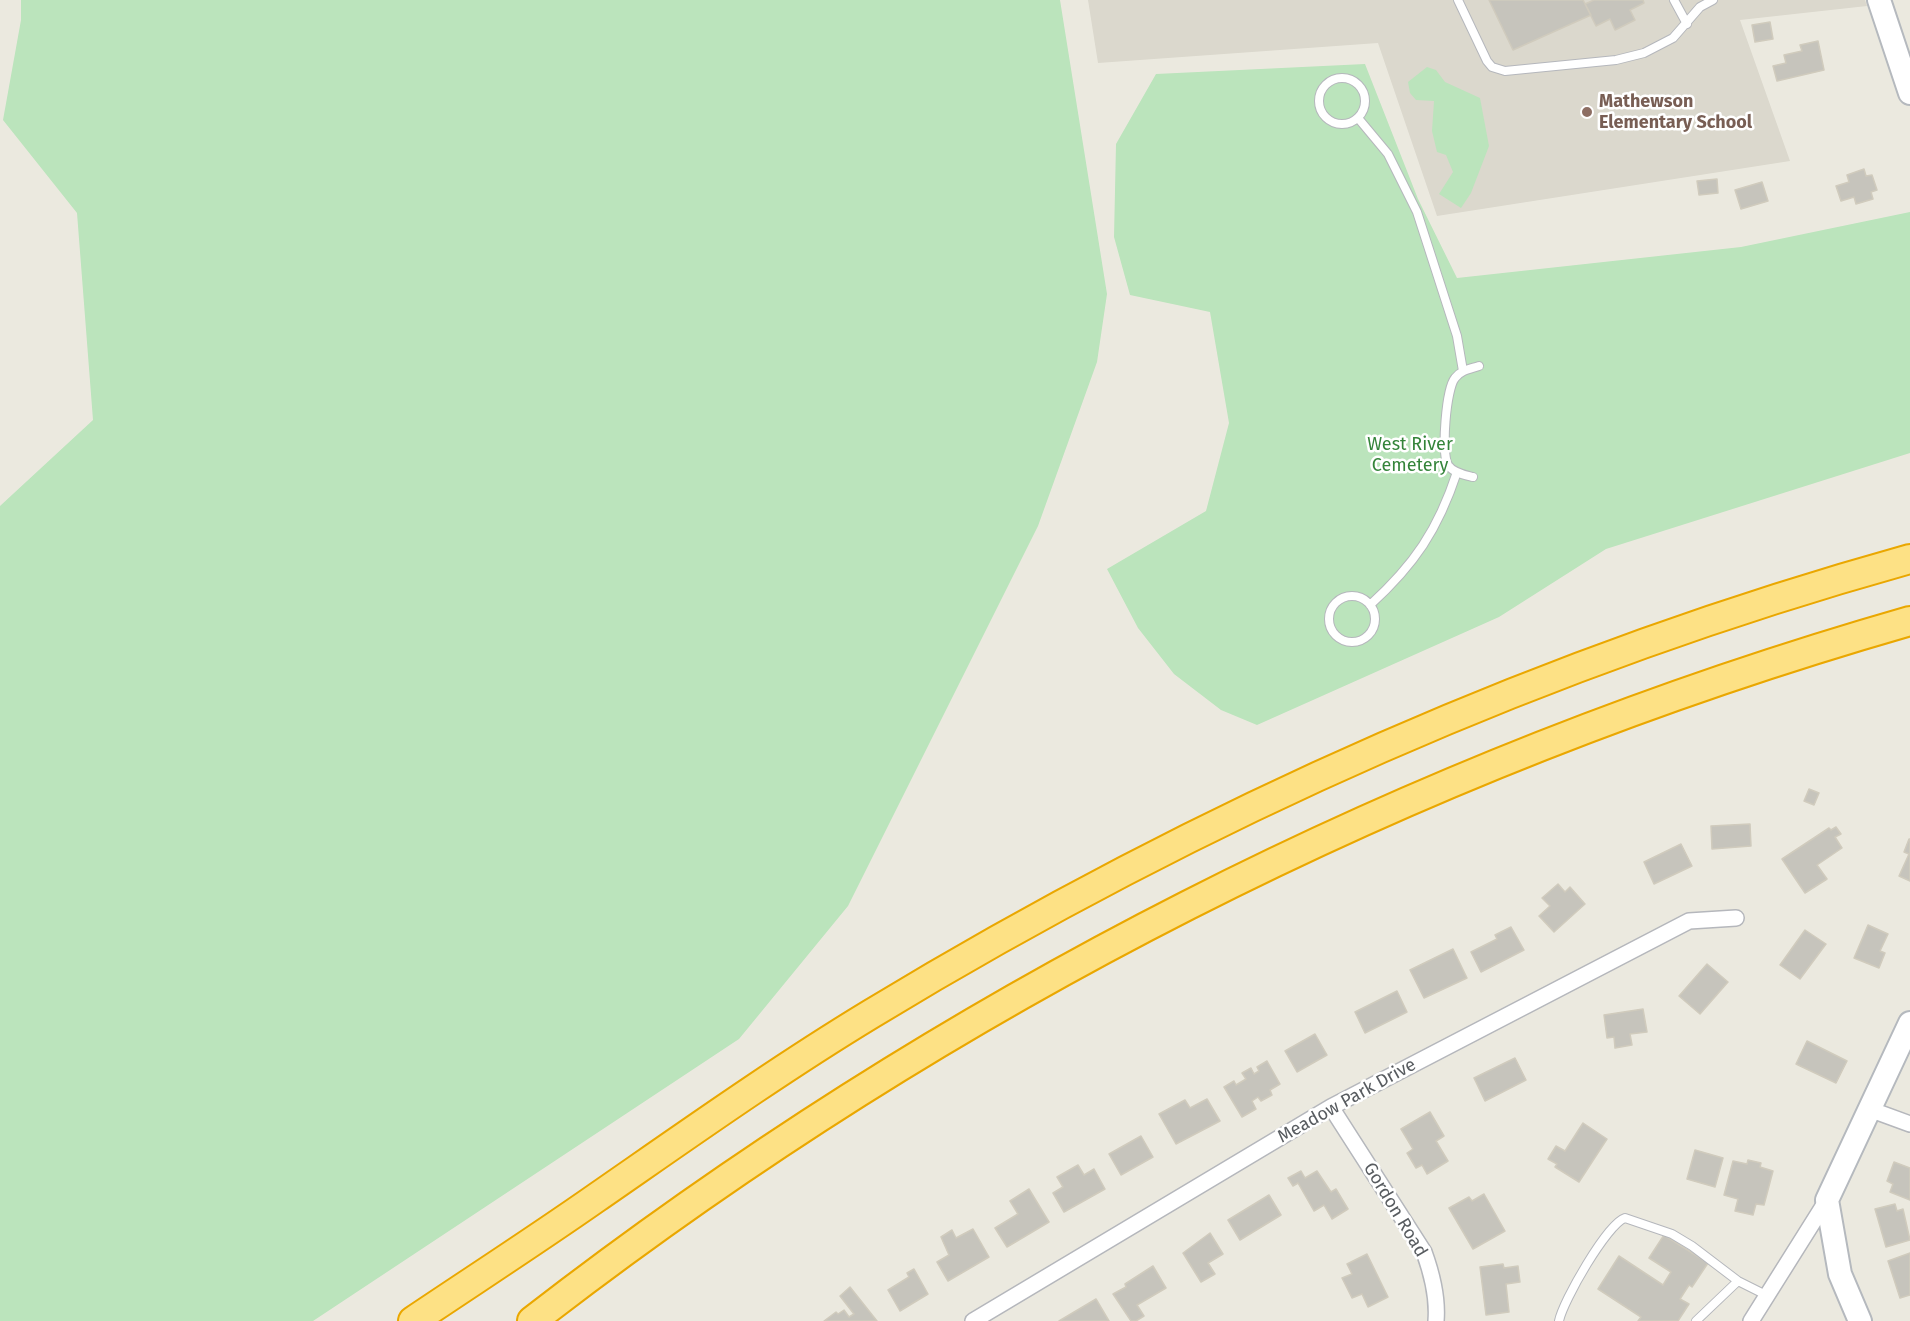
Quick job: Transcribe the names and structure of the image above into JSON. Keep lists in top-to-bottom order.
{
  "streets": {
    "street": ["Meadow Park Drive", "Gordon Road"]
  },
  "crossings": [
    ["Meadow Park Drive", "Gordon Road"]
  ],
  "parks": ["West River Cemetery"],
  "places": ["Mathewson Elementary School"]
}
